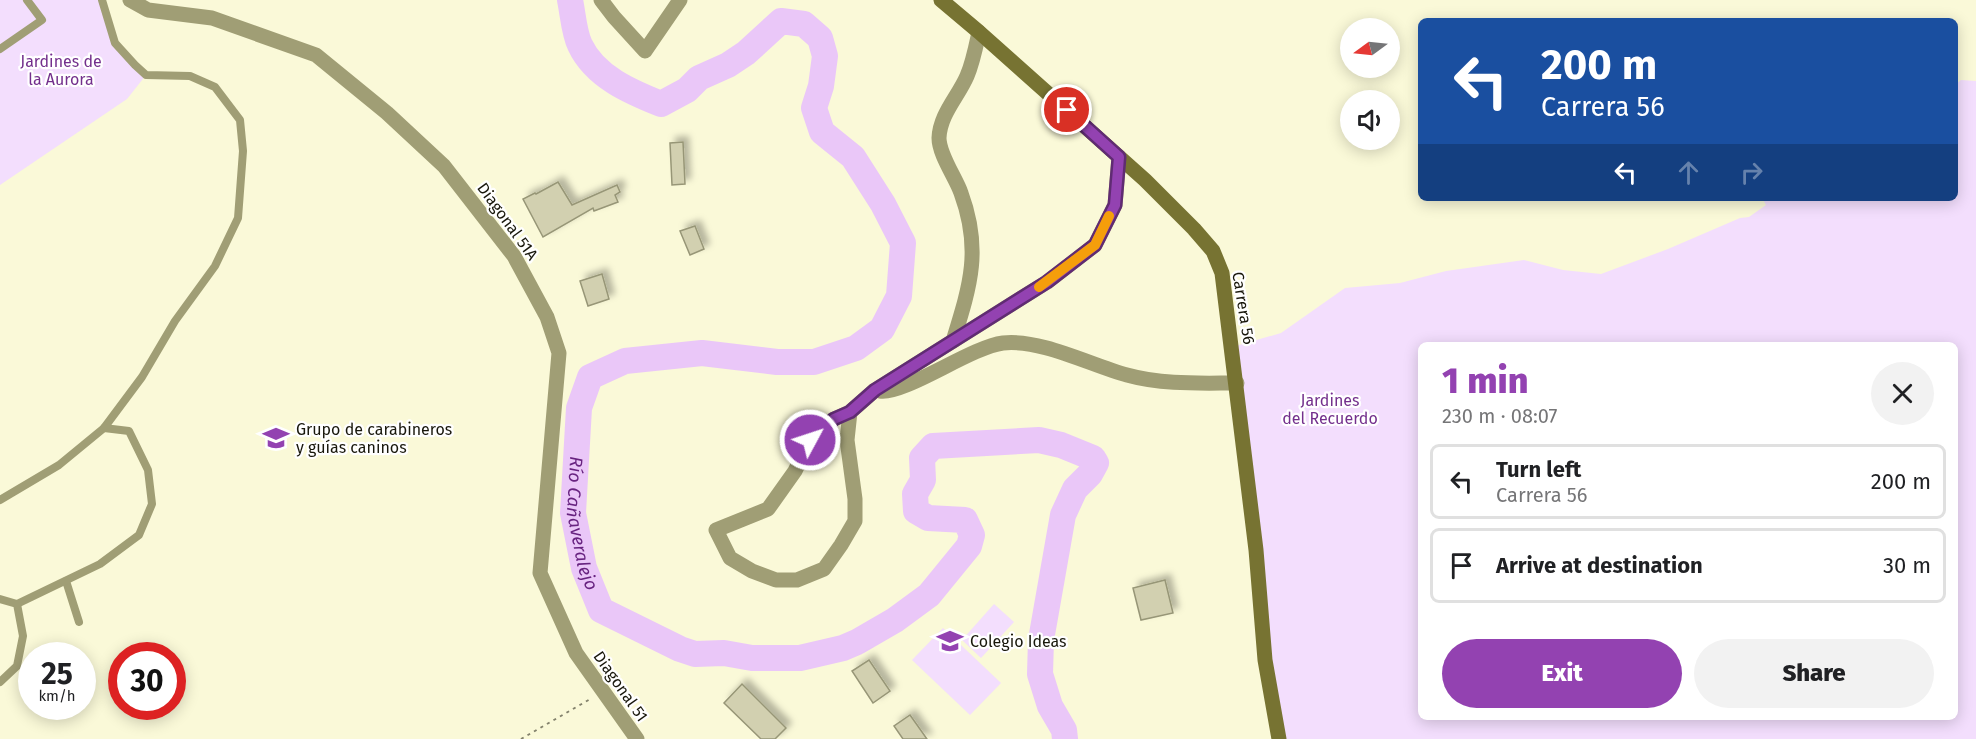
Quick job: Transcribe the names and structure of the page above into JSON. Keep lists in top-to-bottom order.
{
  "streets": {
    "street": ["Diagonal 51A", "Carrera 56", "Diagonal 51"]
  },
  "crossings": [
    ["Diagonal 51A", "Diagonal 51"]
  ],
  "water": ["Río Cañaveralejo"],
  "parks": ["Jardines de la Aurora", "Jardines del Recuerdo"],
  "places": {
    "school or university": ["Grupo de carabineros y guías caninos", "Colegio Ideas"]
  },
  "north": "left",
  "page": {
    "turn": ["200 m", "Carrera 56"],
    "heading": ["1 min", "230 m · 08:07"],
    "list": [
      {
        "name": "Turn left",
        "note": "Carrera 56",
        "value": "200 m"
      },
      {
        "name": "Arrive at destination",
        "value": "30 m"
      }
    ],
    "buttons": ["Exit", "Share"],
    "speed": "25 km/h",
    "limit": "30"
  }
}
